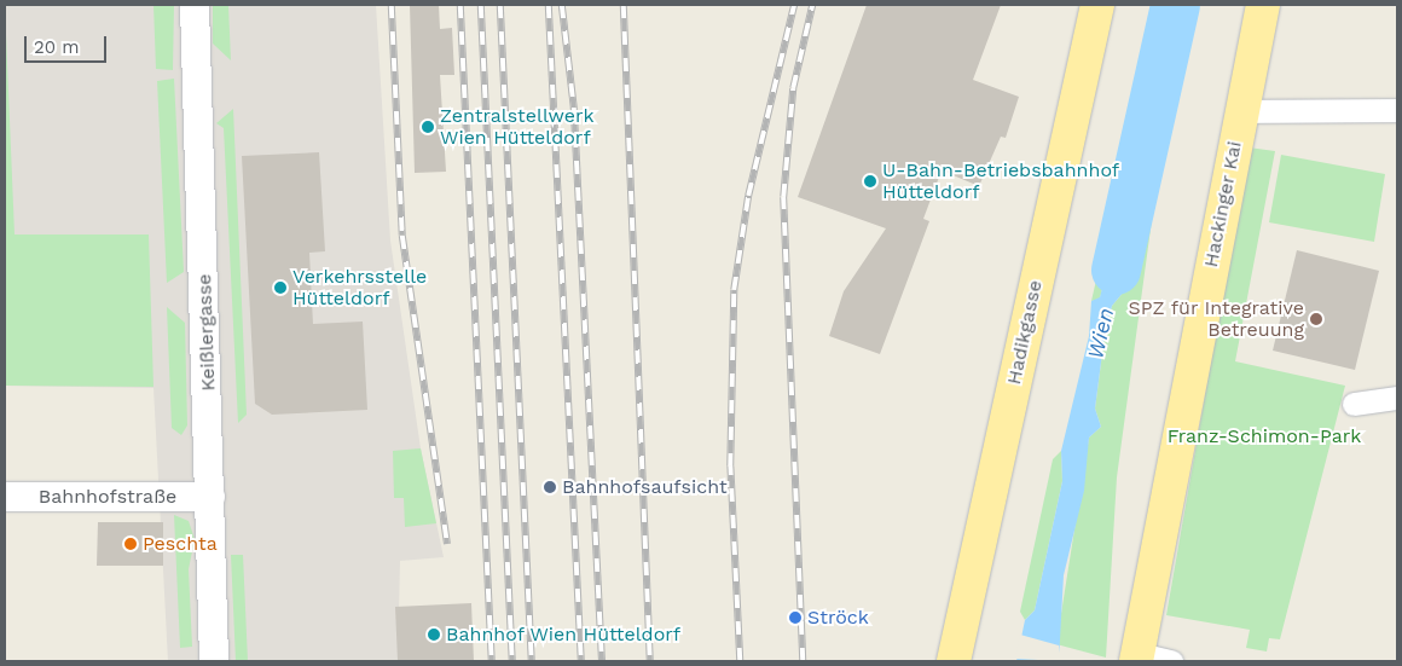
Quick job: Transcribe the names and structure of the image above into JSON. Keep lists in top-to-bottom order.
{
  "streets": {
    "main road": ["Hackinger Kai", "Hadikgasse"],
    "street": ["Keißlergasse", "Bahnhofstraße"]
  },
  "crossings": [
    ["Keißlergasse", "Bahnhofstraße"]
  ],
  "water": ["Wien"],
  "parks": ["Franz-Schimon-Park"],
  "places": [
    "Zentralstellwerk Wien Hütteldorf",
    "U-Bahn-Betriebsbahnhof Hütteldorf",
    "Verkehrsstelle Hütteldorf",
    "SPZ für Integrative Betreuung",
    "Bahnhofsaufsicht",
    "Peschta",
    "Ströck",
    "Bahnhof Wien Hütteldorf"
  ],
  "scale_bar": "20 m"
}
